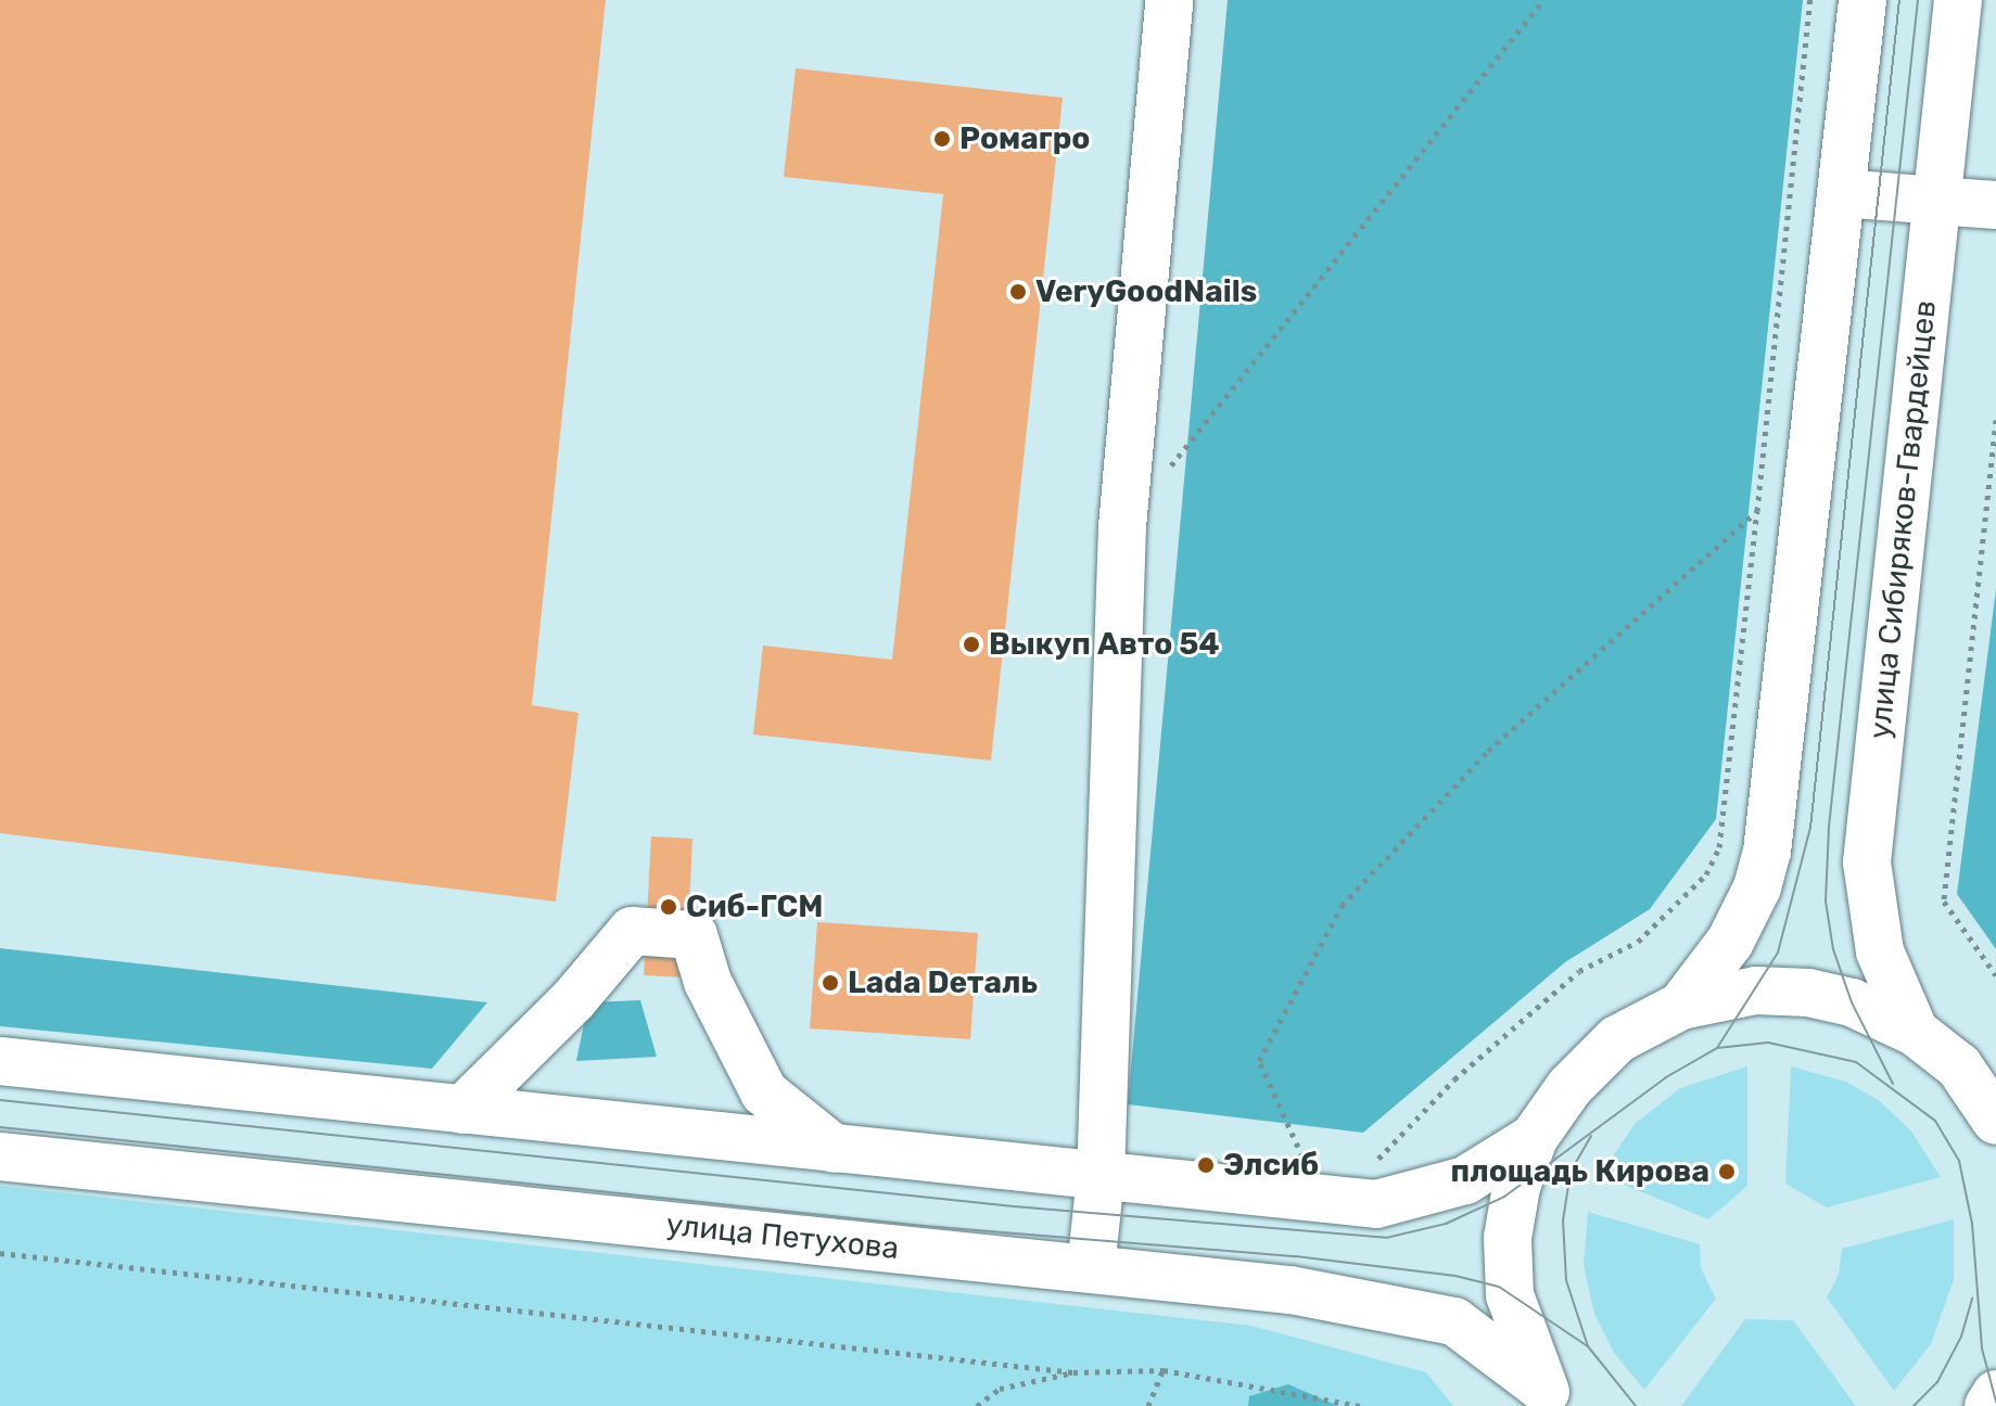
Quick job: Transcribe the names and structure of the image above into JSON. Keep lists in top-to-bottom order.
{
  "streets": {
    "main road": ["улица Сибиряков-Гвардейцев", "улица Петухова"]
  },
  "places": [
    "Ромагро",
    "VeryGoodNails",
    "Выкуп Авто 54",
    "Сиб-ГСМ",
    "Lada Dеталь",
    "Элсиб",
    "площадь Кирова"
  ]
}
